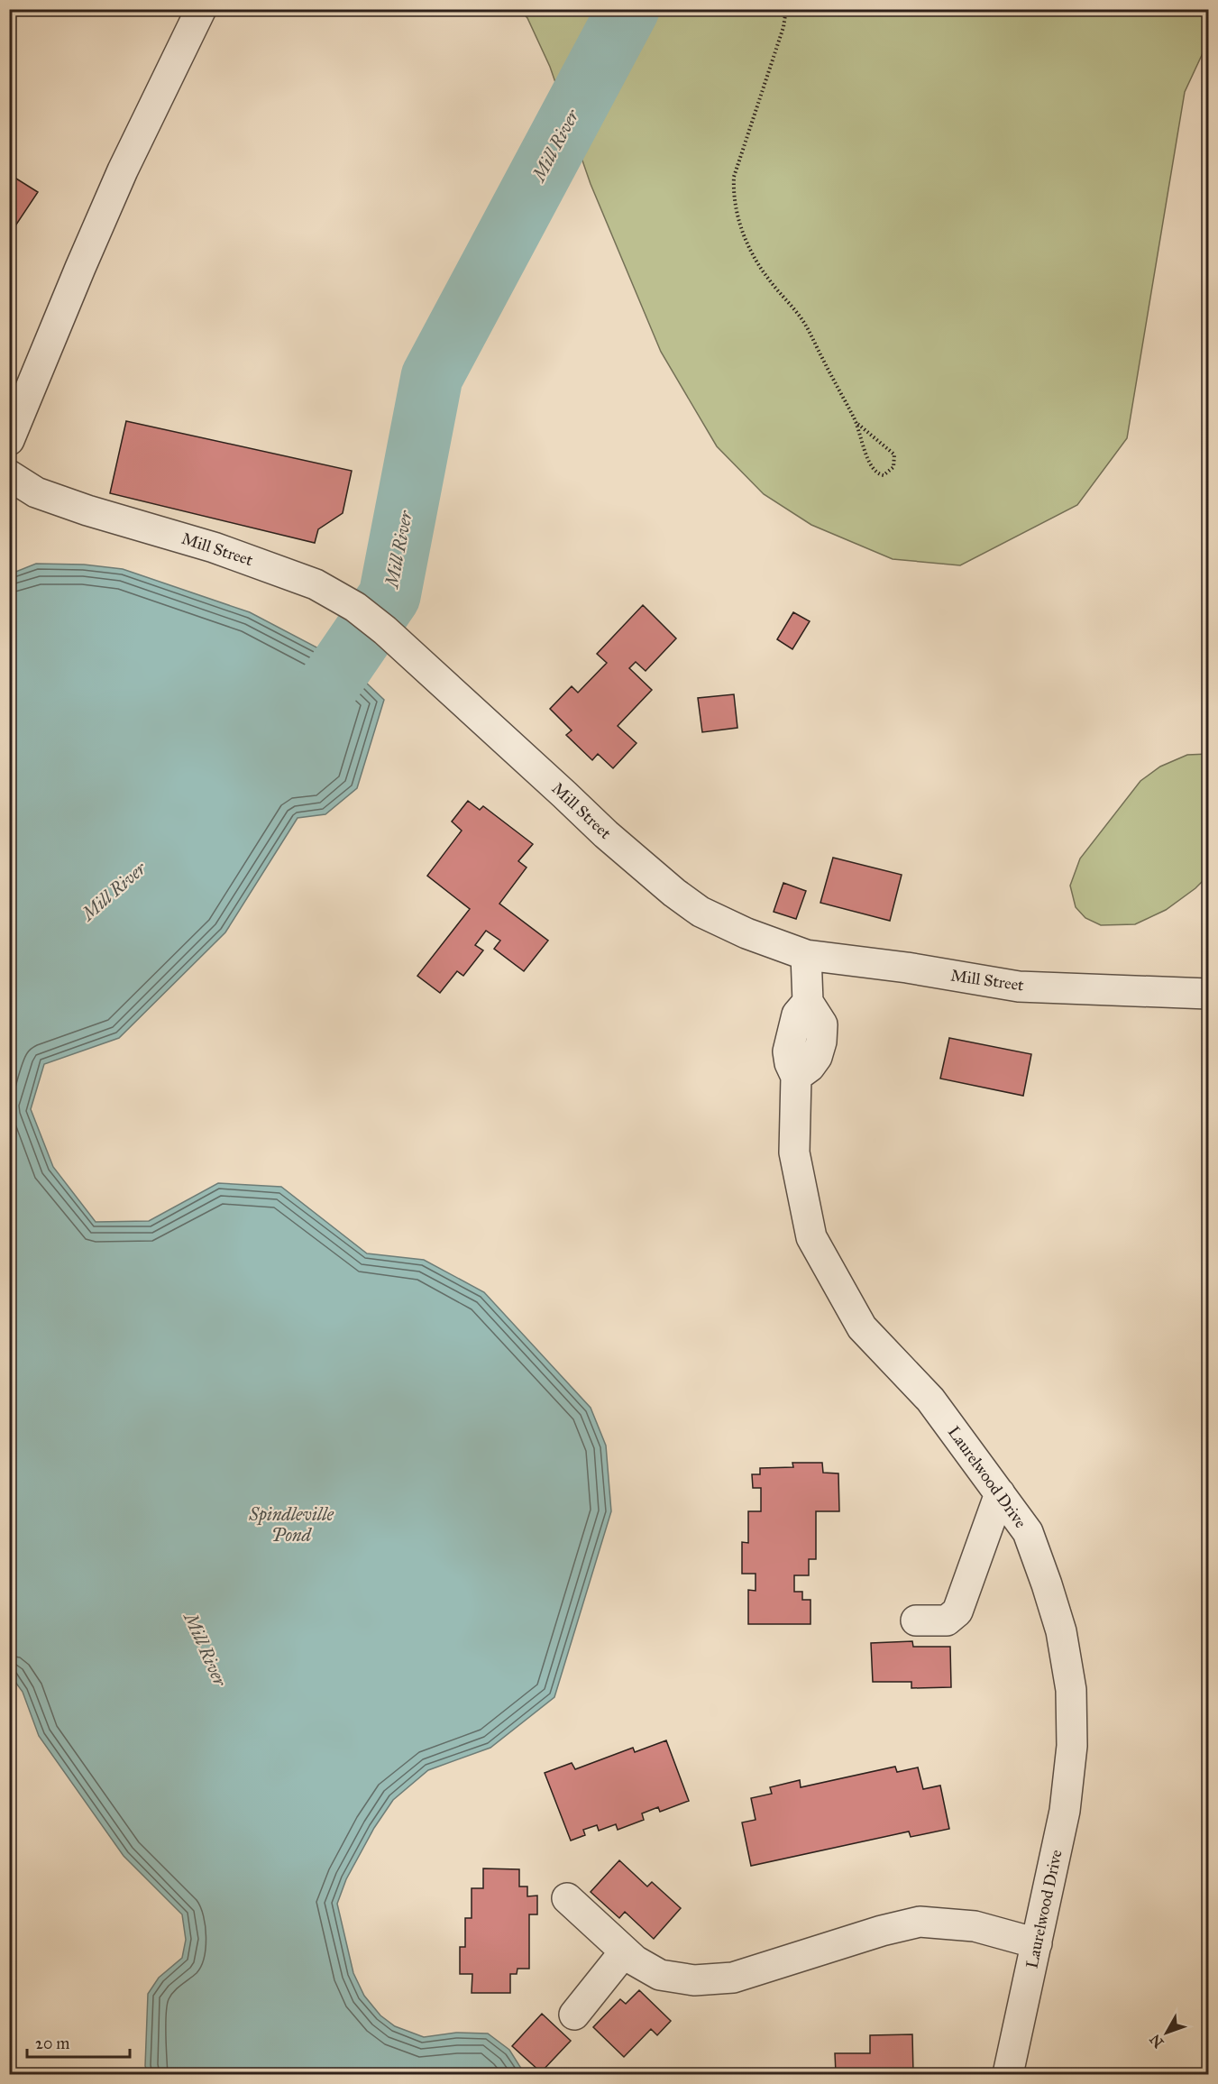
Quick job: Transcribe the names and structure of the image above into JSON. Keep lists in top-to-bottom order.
{
  "streets": {
    "street": ["Mill Street", "Laurelwood Drive"]
  },
  "crossings": [
    ["Mill Street", "Laurelwood Drive"]
  ],
  "water": ["Mill River", "Spindleville Pond"],
  "scale_bar": "20 m",
  "north": "bottom left"
}
